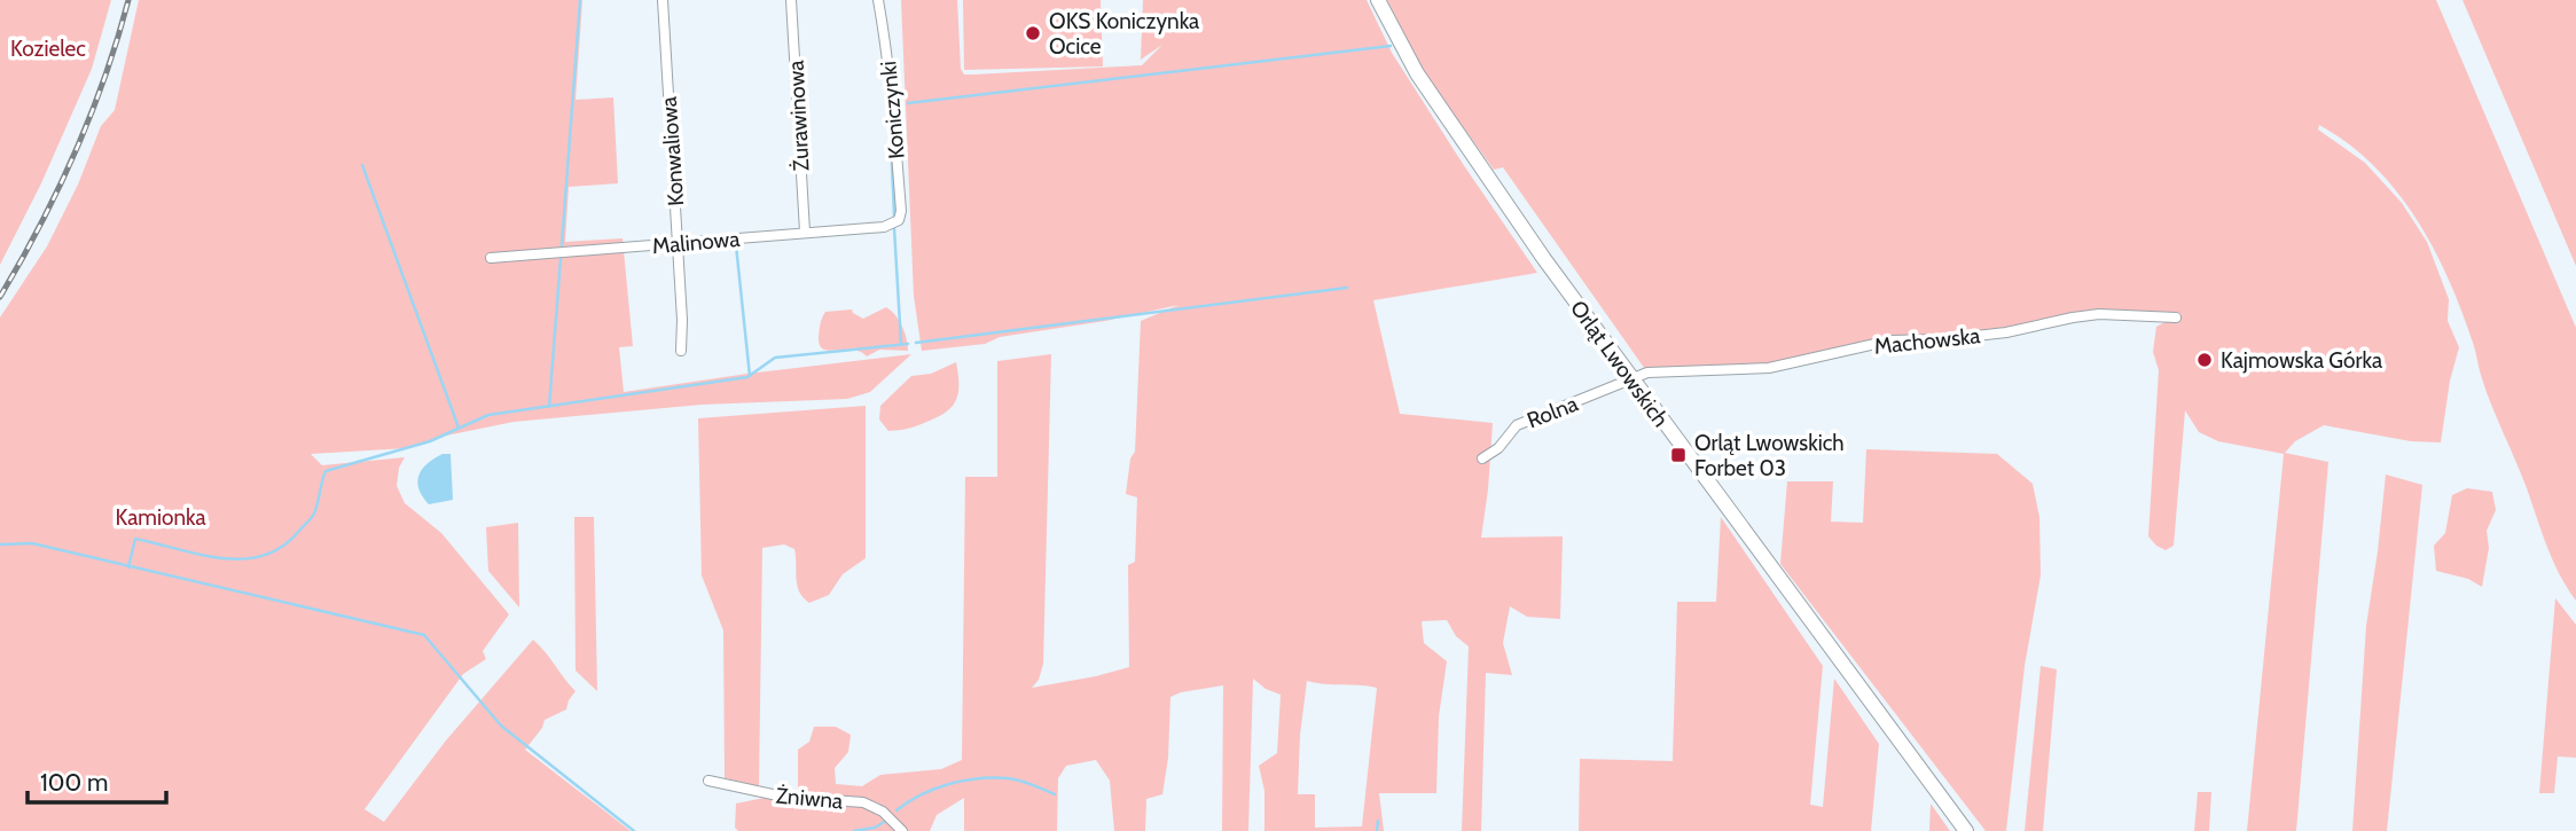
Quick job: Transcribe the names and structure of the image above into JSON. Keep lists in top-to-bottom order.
{
  "streets": {
    "street": [
      "Koniczynki",
      "Żurawinowa",
      "Konwaliowa",
      "Malinowa",
      "Machowska",
      "Orląt Lwowskich",
      "Rolna",
      "Żniwna"
    ]
  },
  "crossings": [
    ["Koniczynki", "Malinowa"],
    ["Żurawinowa", "Malinowa"],
    ["Konwaliowa", "Malinowa"],
    ["Machowska", "Orląt Lwowskich"],
    ["Machowska", "Rolna"],
    ["Orląt Lwowskich", "Rolna"]
  ],
  "parks": ["Kozielec", "Kamionka"],
  "places": {
    "other": ["OKS Koniczynka Ocice", "Kajmowska Górka"],
    "transit": ["Orląt Lwowskich Forbet 03"]
  },
  "scale_bar": "100 m"
}
